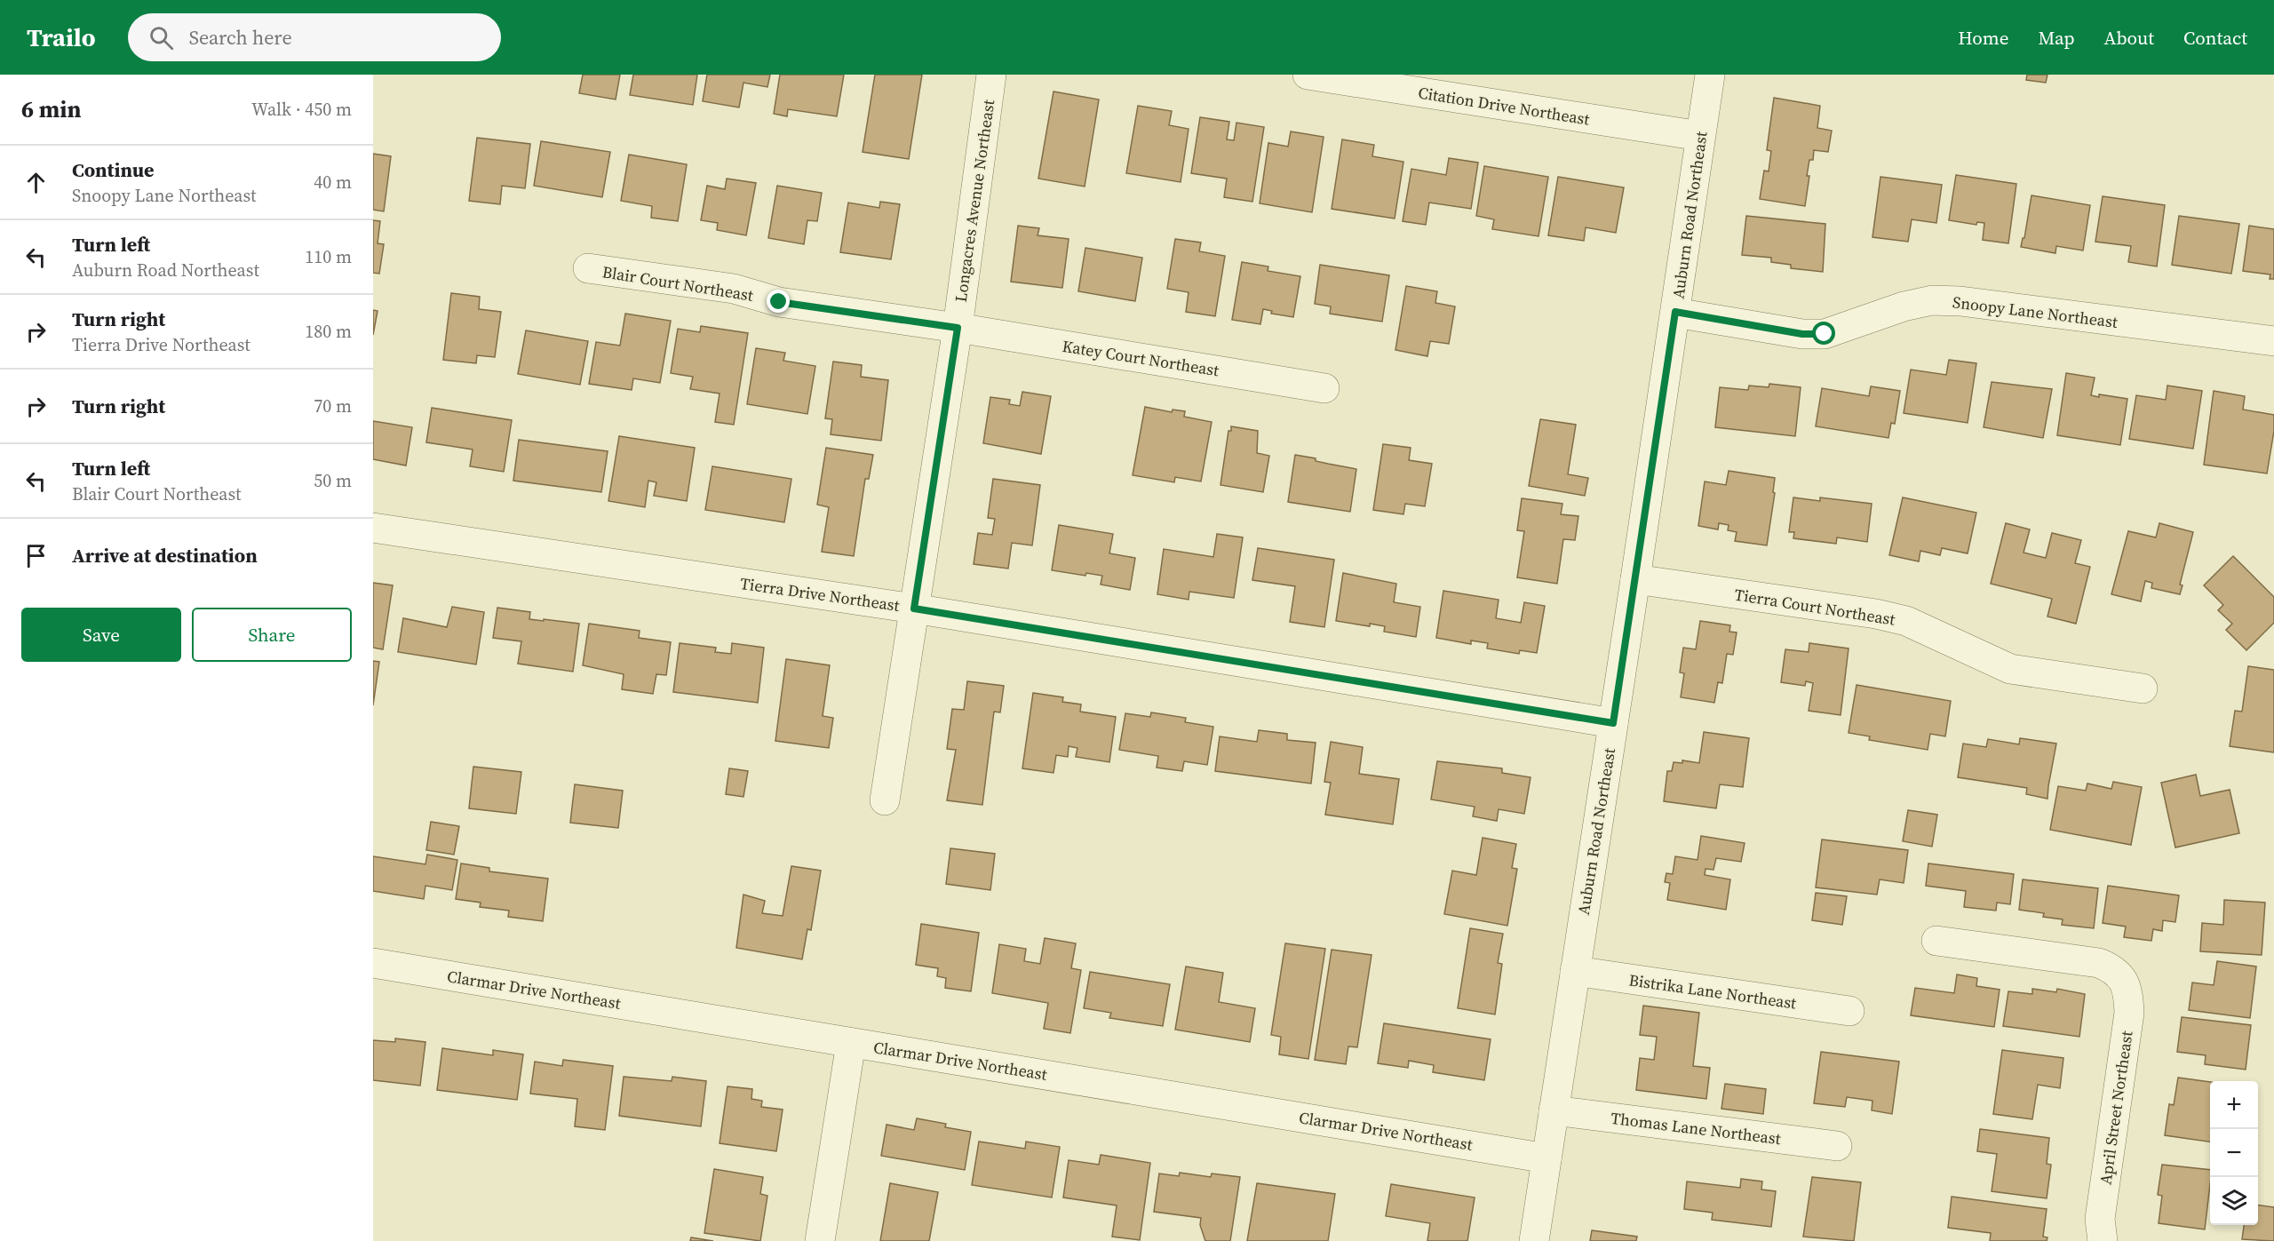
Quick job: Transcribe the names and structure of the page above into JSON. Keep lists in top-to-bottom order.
{
  "streets": {
    "street": [
      "Citation Drive Northeast",
      "Longacres Avenue Northeast",
      "Auburn Road Northeast",
      "Blair Court Northeast",
      "Snoopy Lane Northeast",
      "Katey Court Northeast",
      "Tierra Drive Northeast",
      "Tierra Court Northeast",
      "Clarmar Drive Northeast",
      "Bistrika Lane Northeast",
      "April Street Northeast",
      "Thomas Lane Northeast"
    ]
  },
  "crossings": [
    ["Citation Drive Northeast", "Auburn Road Northeast"],
    ["Longacres Avenue Northeast", "Blair Court Northeast"],
    ["Longacres Avenue Northeast", "Katey Court Northeast"],
    ["Longacres Avenue Northeast", "Tierra Drive Northeast"],
    ["Auburn Road Northeast", "Snoopy Lane Northeast"],
    ["Auburn Road Northeast", "Tierra Drive Northeast"],
    ["Auburn Road Northeast", "Tierra Court Northeast"],
    ["Auburn Road Northeast", "Clarmar Drive Northeast"],
    ["Auburn Road Northeast", "Bistrika Lane Northeast"],
    ["Auburn Road Northeast", "Thomas Lane Northeast"],
    ["Blair Court Northeast", "Katey Court Northeast"]
  ],
  "page": {
    "header": "Trailo",
    "search": "Search here",
    "nav": [
      "Home",
      "Map",
      "About",
      "Contact"
    ],
    "heading": ["6 min", "Walk · 450 m"],
    "list": [
      ["Continue", "Snoopy Lane Northeast", "40 m"],
      ["Turn left", "Auburn Road Northeast", "110 m"],
      ["Turn right", "Tierra Drive Northeast", "180 m"],
      ["Turn right", "70 m"],
      ["Turn left", "Blair Court Northeast", "50 m"],
      "Arrive at destination"
    ],
    "buttons": ["Save", "Share"],
    "map_buttons": ["+", "−"]
  }
}
